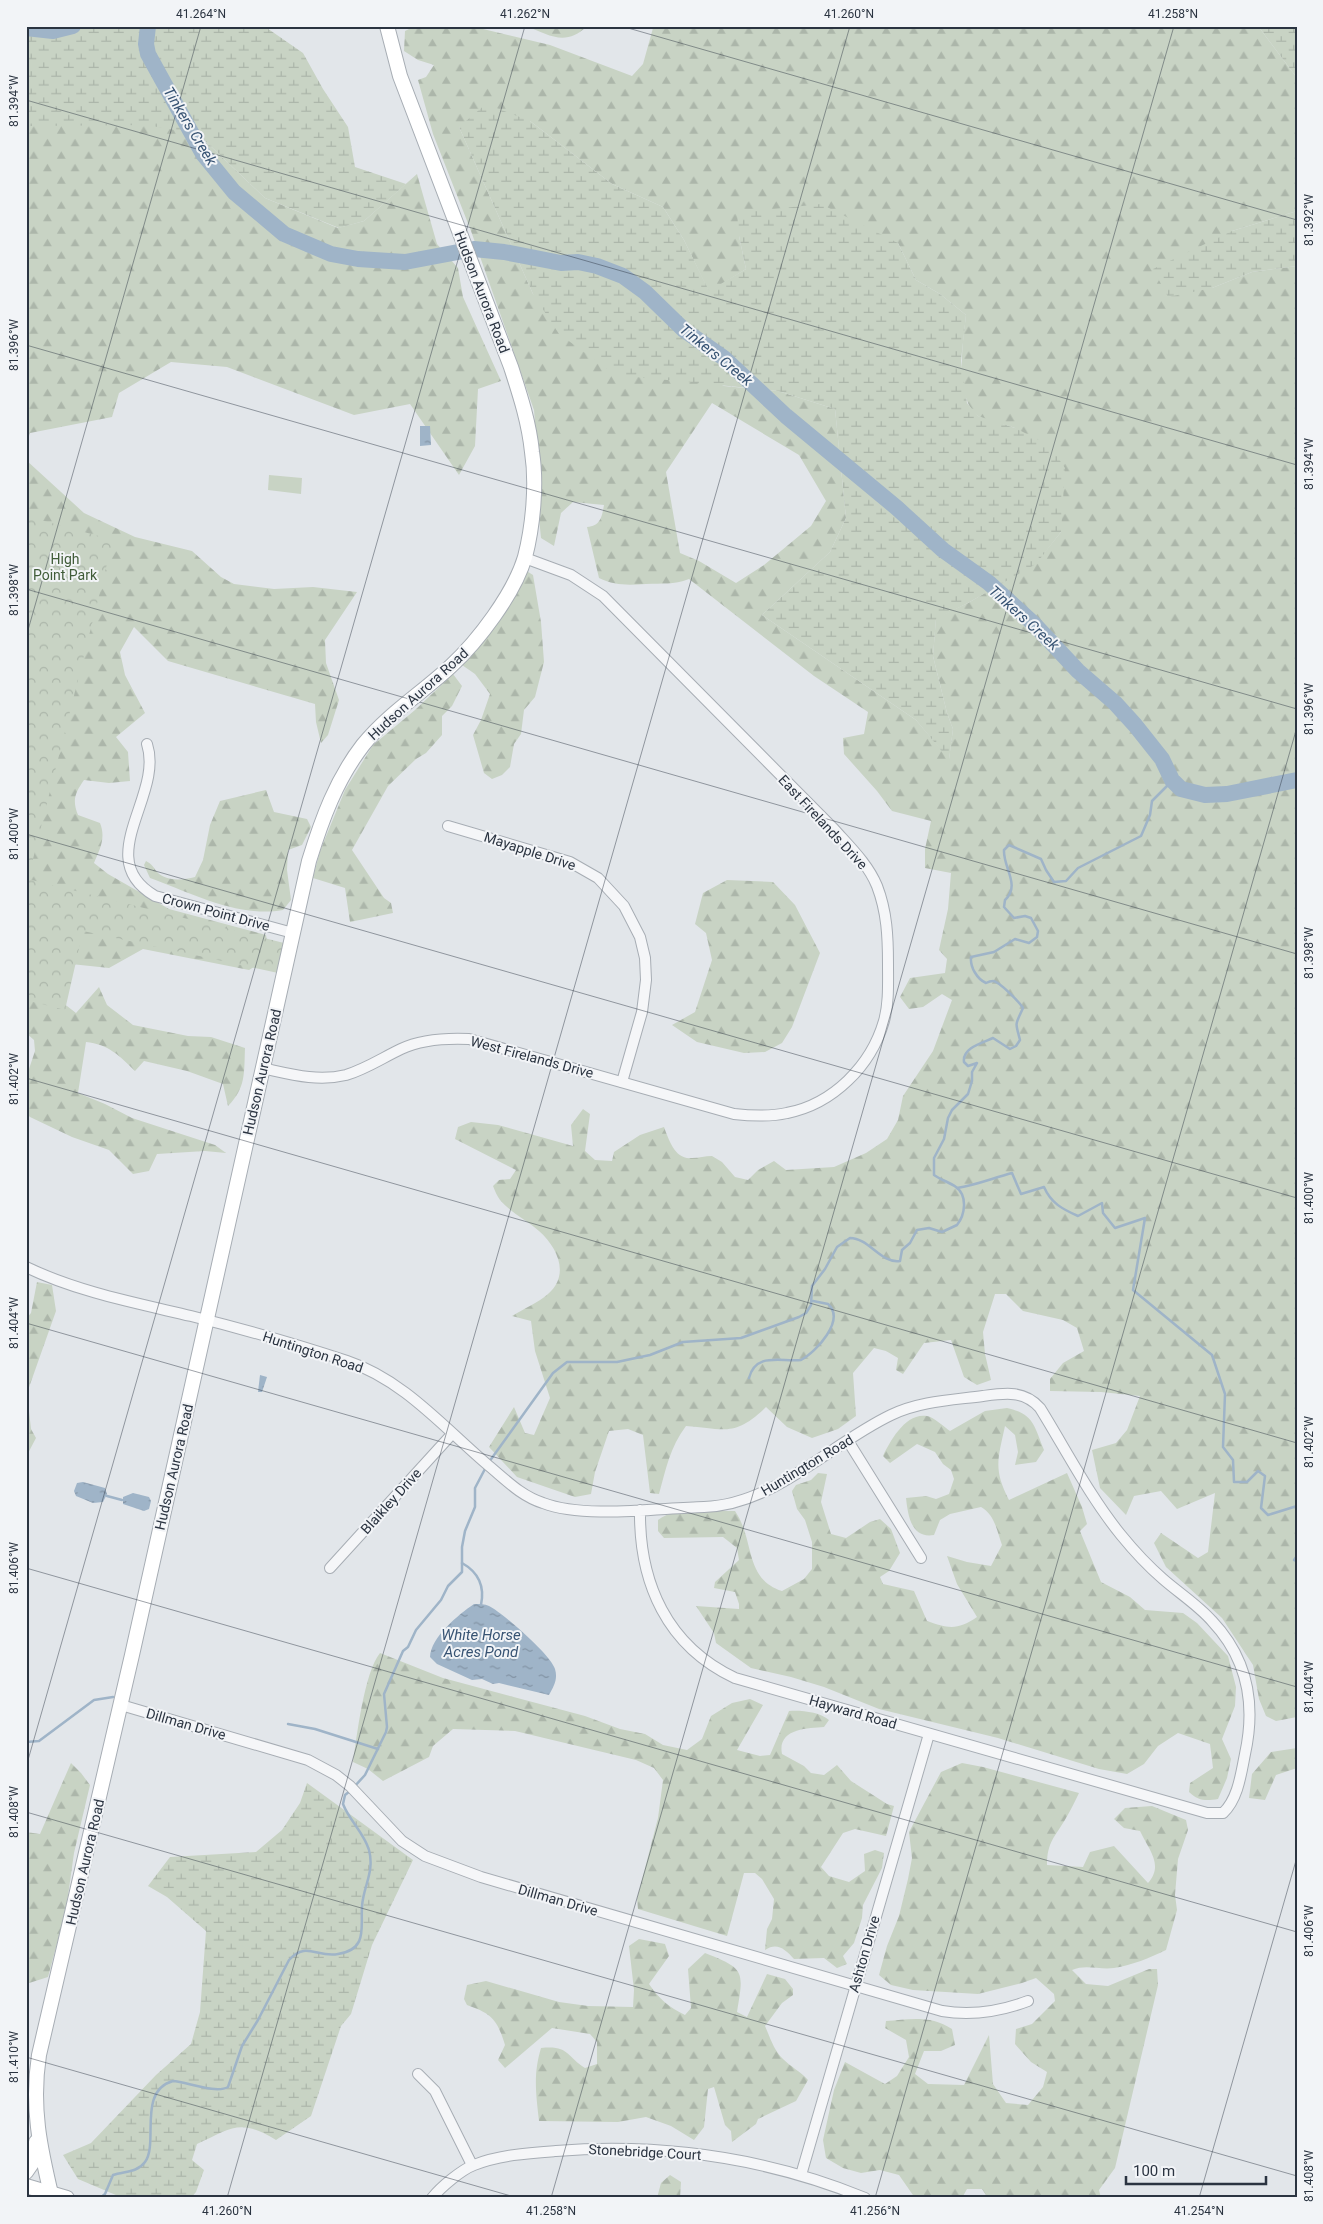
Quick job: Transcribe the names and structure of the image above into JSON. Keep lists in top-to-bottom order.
{
  "streets": {
    "street": [
      "Hudson Aurora Road",
      "East Firelands Drive",
      "Mayapple Drive",
      "Crown Point Drive",
      "West Firelands Drive",
      "Huntington Road",
      "Blaikley Drive",
      "Hayward Road",
      "Dillman Drive",
      "Ashton Drive",
      "Stonebridge Court"
    ]
  },
  "crossings": [
    ["Hudson Aurora Road", "East Firelands Drive"],
    ["Hudson Aurora Road", "Crown Point Drive"],
    ["Hudson Aurora Road", "West Firelands Drive"],
    ["Hudson Aurora Road", "Huntington Road"],
    ["Hudson Aurora Road", "Dillman Drive"],
    ["East Firelands Drive", "West Firelands Drive"],
    ["Mayapple Drive", "West Firelands Drive"],
    ["Huntington Road", "Blaikley Drive"],
    ["Huntington Road", "Hayward Road"],
    ["Hayward Road", "Ashton Drive"],
    ["Dillman Drive", "Ashton Drive"],
    ["Ashton Drive", "Stonebridge Court"]
  ],
  "water": ["Tinkers Creek", "White Horse Acres Pond"],
  "parks": ["High Point Park"],
  "scale_bar": "100 m",
  "coordinates": [
    "41.264°N",
    "41.262°N",
    "41.260°N",
    "41.258°N",
    "81.394°W",
    "81.392°W",
    "81.396°W",
    "81.398°W",
    "81.400°W",
    "81.402°W",
    "81.404°W",
    "81.406°W",
    "81.408°W",
    "81.410°W",
    "41.256°N",
    "41.254°N"
  ]
}
